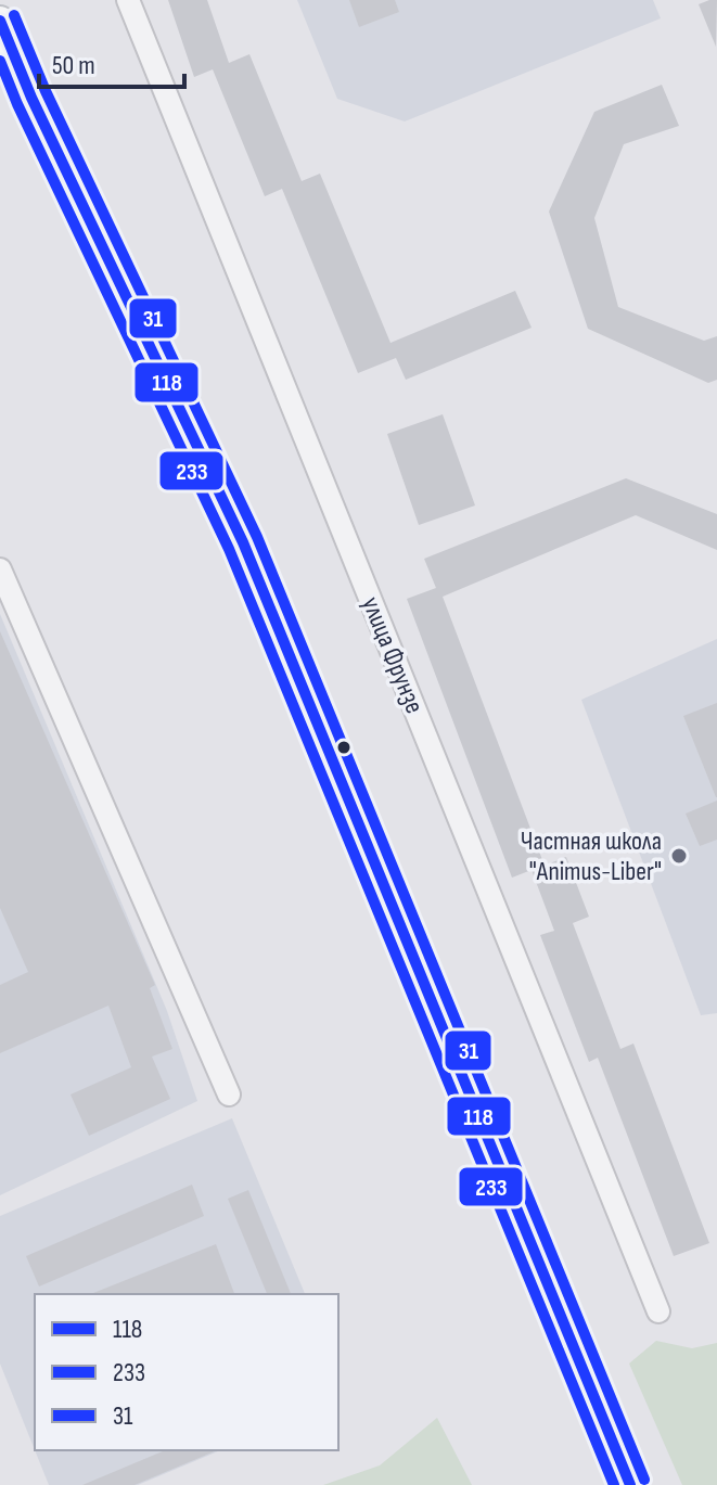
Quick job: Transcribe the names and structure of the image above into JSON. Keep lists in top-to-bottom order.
{
  "streets": {
    "street": ["улица Фрунзе"]
  },
  "places": ["Частная школа \"Animus-Liber\""],
  "lines": ["transit line 31", "transit line 118", "transit line 233"],
  "legend": ["118", "233", "31"],
  "scale_bar": "50 m"
}
